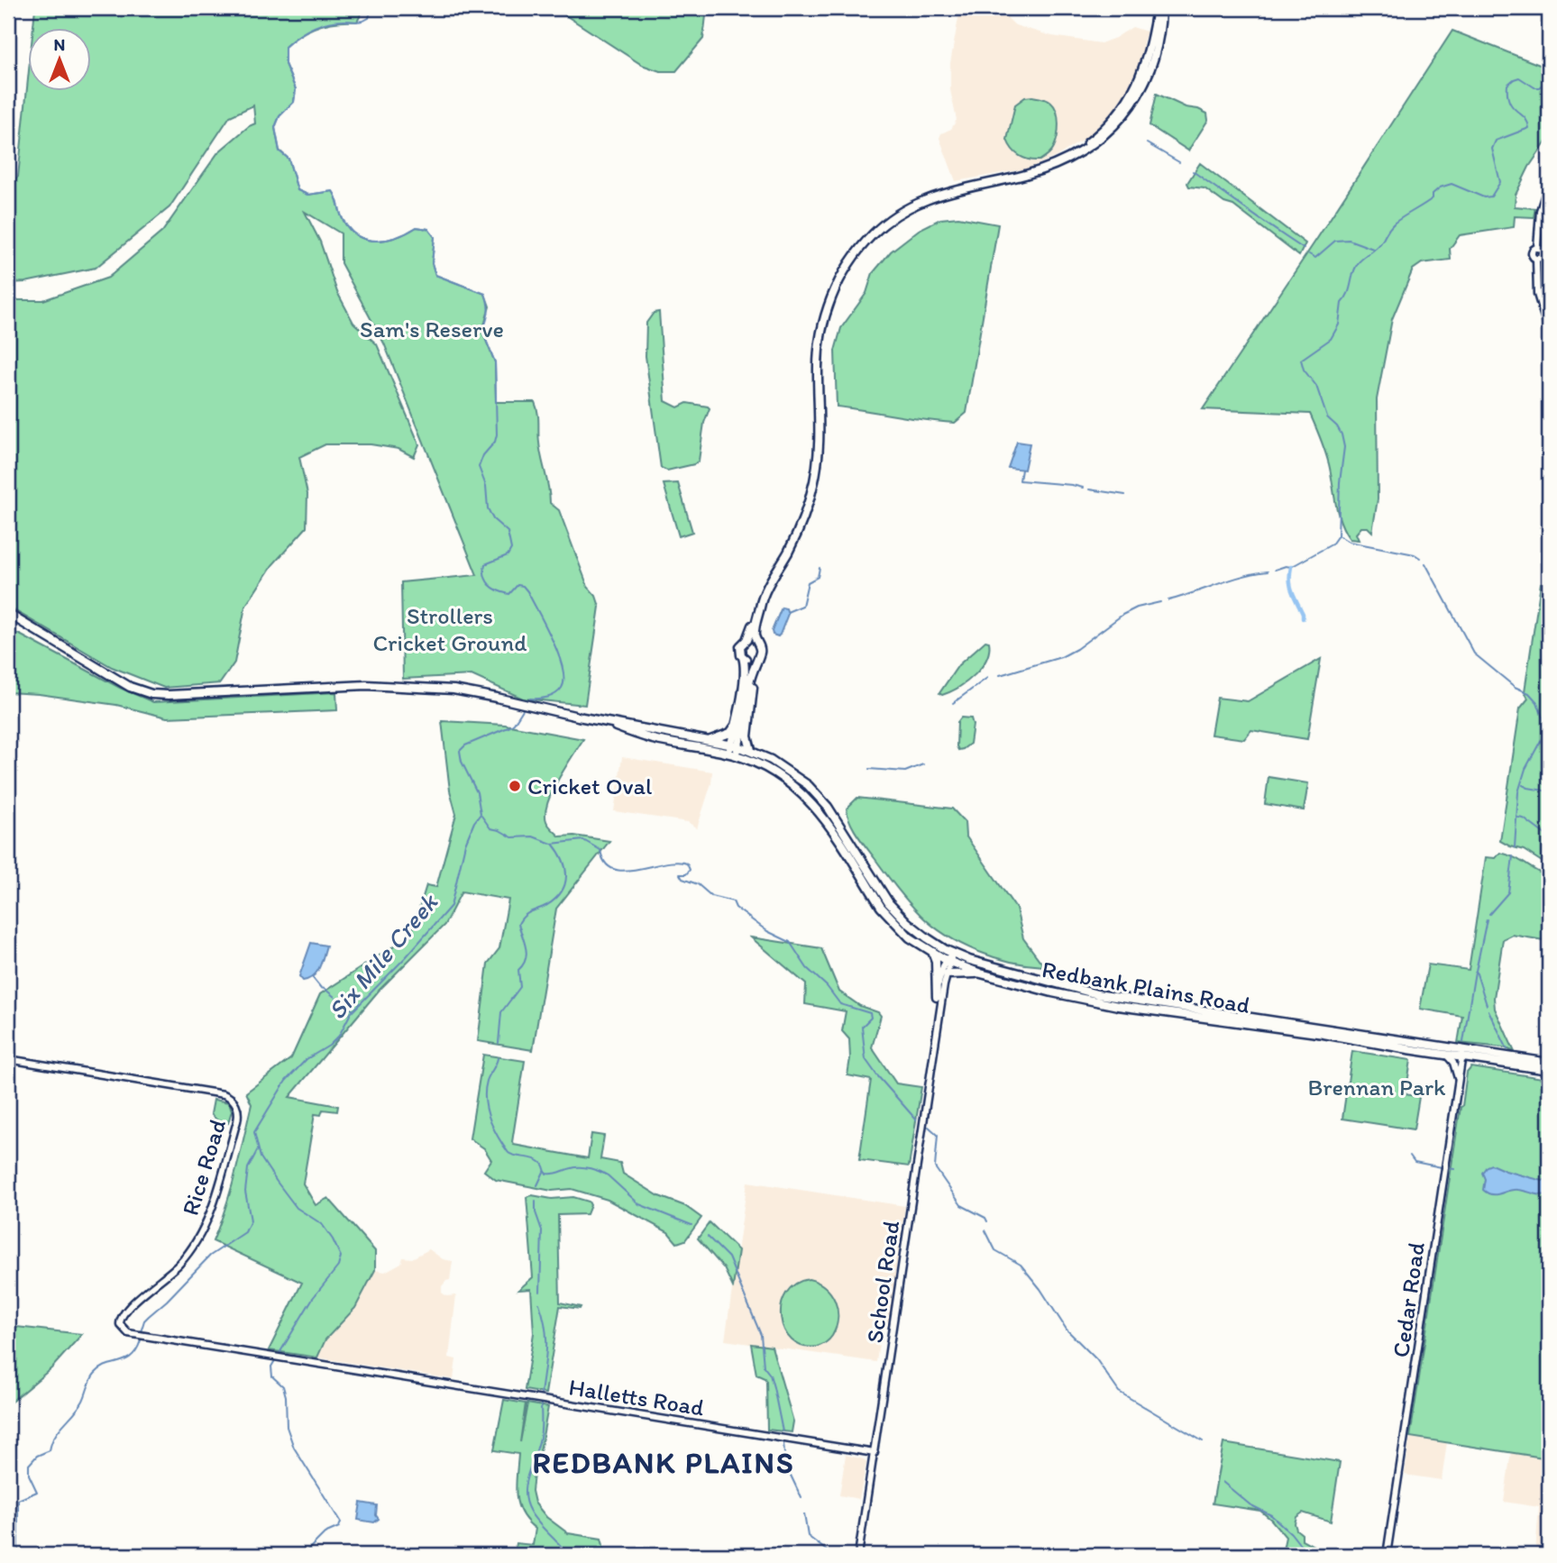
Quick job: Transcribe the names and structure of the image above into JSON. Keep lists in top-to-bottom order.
{
  "streets": {
    "main road": ["Redbank Plains Road"],
    "street": [
      "Rice Road",
      "School Road",
      "Cedar Road",
      "Halletts Road"
    ]
  },
  "crossings": [
    ["Redbank Plains Road", "School Road"],
    ["Redbank Plains Road", "Cedar Road"],
    ["Rice Road", "Halletts Road"],
    ["School Road", "Halletts Road"]
  ],
  "districts": ["REDBANK PLAINS"],
  "water": ["Six Mile Creek"],
  "parks": ["Sam's Reserve", "Strollers Cricket Ground", "Brennan Park"],
  "places": ["Cricket Oval"],
  "north": "top"
}
